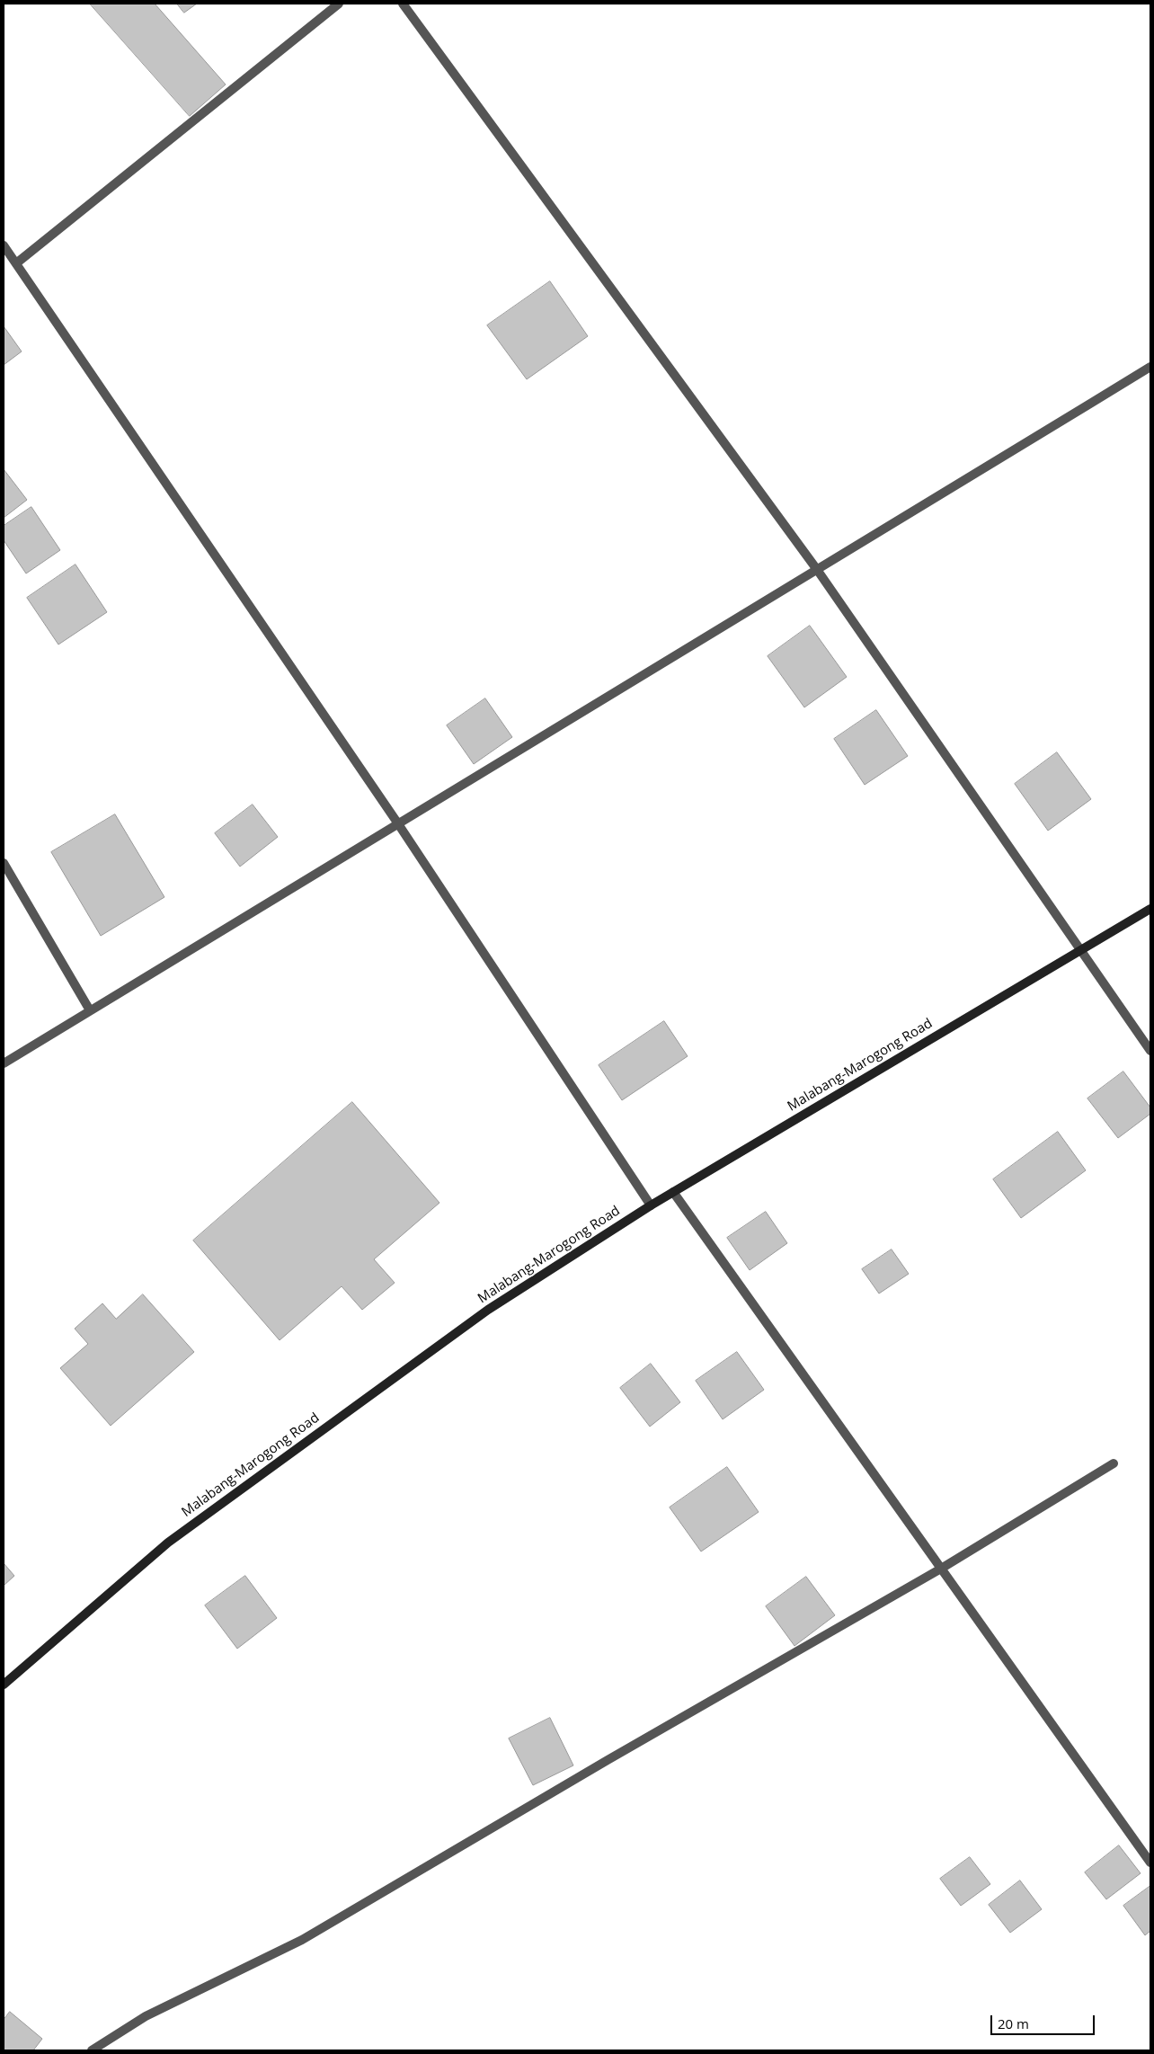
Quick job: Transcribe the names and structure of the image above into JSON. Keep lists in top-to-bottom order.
{
  "streets": {
    "main road": ["Malabang-Marogong Road"]
  },
  "scale_bar": "20 m"
}
